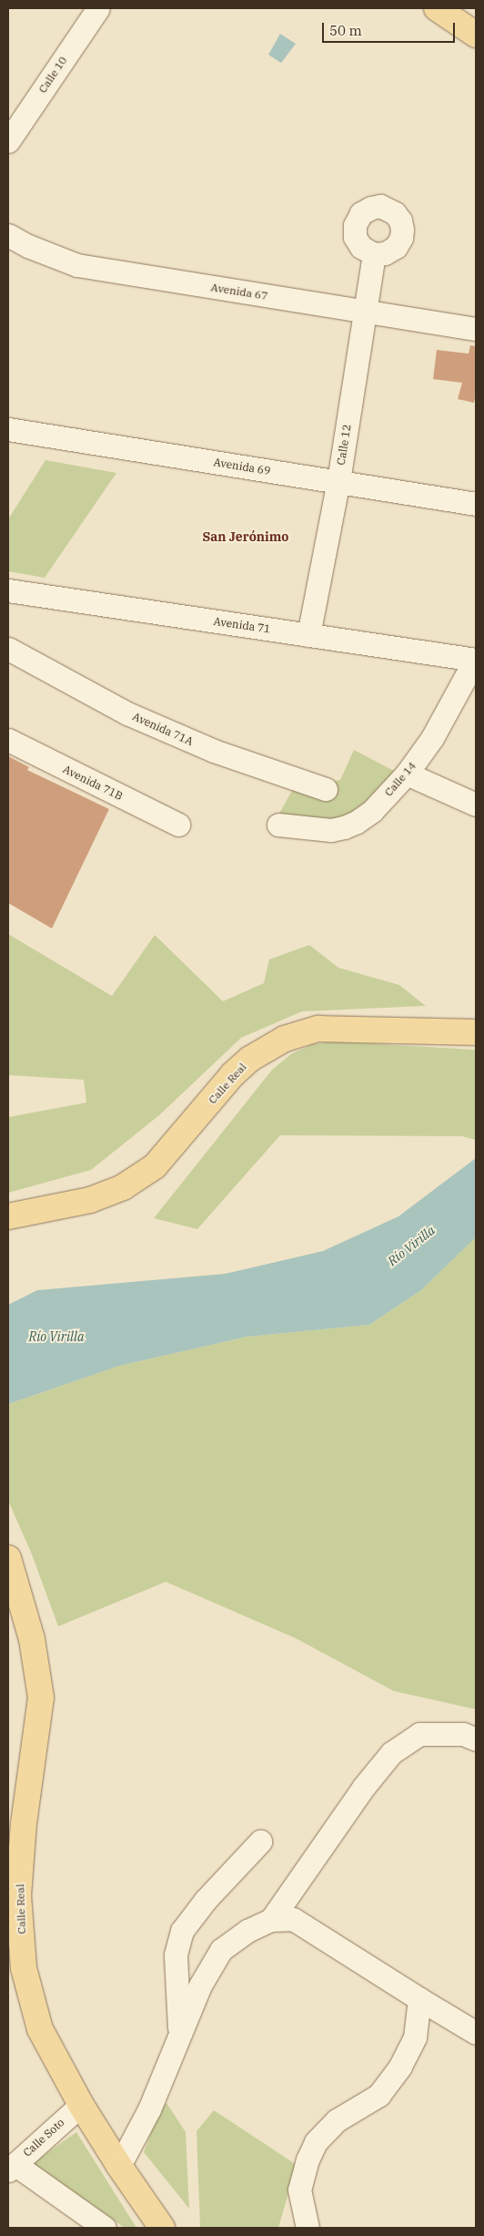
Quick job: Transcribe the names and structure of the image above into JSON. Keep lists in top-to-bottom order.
{
  "streets": {
    "main road": ["Calle Real"],
    "street": [
      "Calle 10",
      "Avenida 67",
      "Calle 12",
      "Avenida 69",
      "Avenida 71",
      "Avenida 71A",
      "Calle 14",
      "Avenida 71B",
      "Calle Soto"
    ]
  },
  "crossings": [
    ["Avenida 67", "Calle 12"],
    ["Calle 12", "Avenida 69"],
    ["Calle 12", "Avenida 71"],
    ["Avenida 71", "Calle 14"],
    ["Calle Real", "Calle Soto"]
  ],
  "districts": ["San Jerónimo"],
  "water": ["Río Virilla"],
  "scale_bar": "50 m"
}
